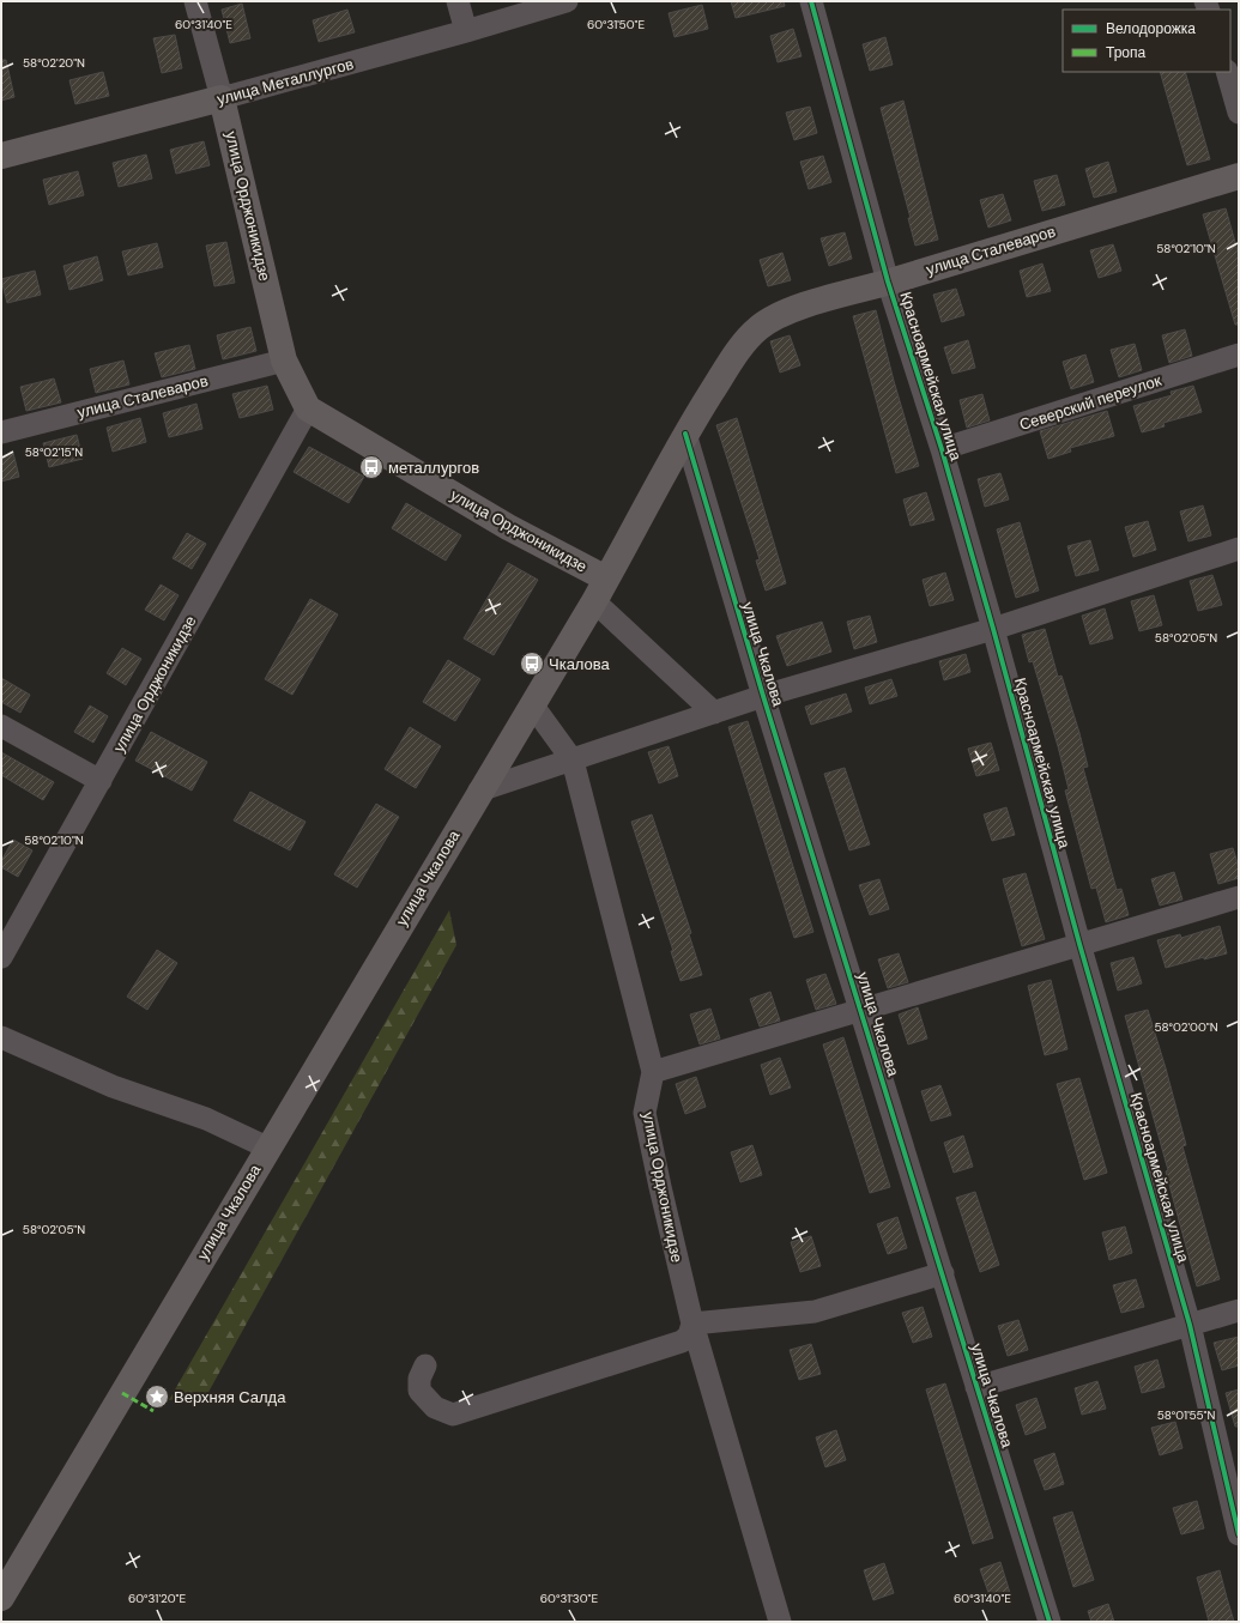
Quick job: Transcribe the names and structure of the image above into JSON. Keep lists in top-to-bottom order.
{
  "streets": {
    "main road": [
      "улица Металлургов",
      "улица Орджоникидзе",
      "улица Сталеваров",
      "улица Чкалова"
    ],
    "street": ["Красноармейская улица", "Северский переулок"]
  },
  "crossings": [
    ["улица Металлургов", "улица Орджоникидзе"],
    ["улица Орджоникидзе", "улица Сталеваров"],
    ["улица Орджоникидзе", "улица Чкалова"],
    ["улица Сталеваров", "Красноармейская улица"],
    ["улица Сталеваров", "улица Чкалова"],
    ["Красноармейская улица", "Северский переулок"]
  ],
  "places": {
    "bus stop": ["металлургов", "Чкалова"],
    "place": ["Верхняя Салда"]
  },
  "legend": ["Велодорожка", "Тропа"],
  "coordinates": [
    "60°31'40\"E",
    "60°31'50\"E",
    "58°02'20\"N",
    "58°02'10\"N",
    "58°02'15\"N",
    "58°02'05\"N",
    "58°02'00\"N",
    "58°01'55\"N",
    "60°31'20\"E",
    "60°31'30\"E"
  ]
}
